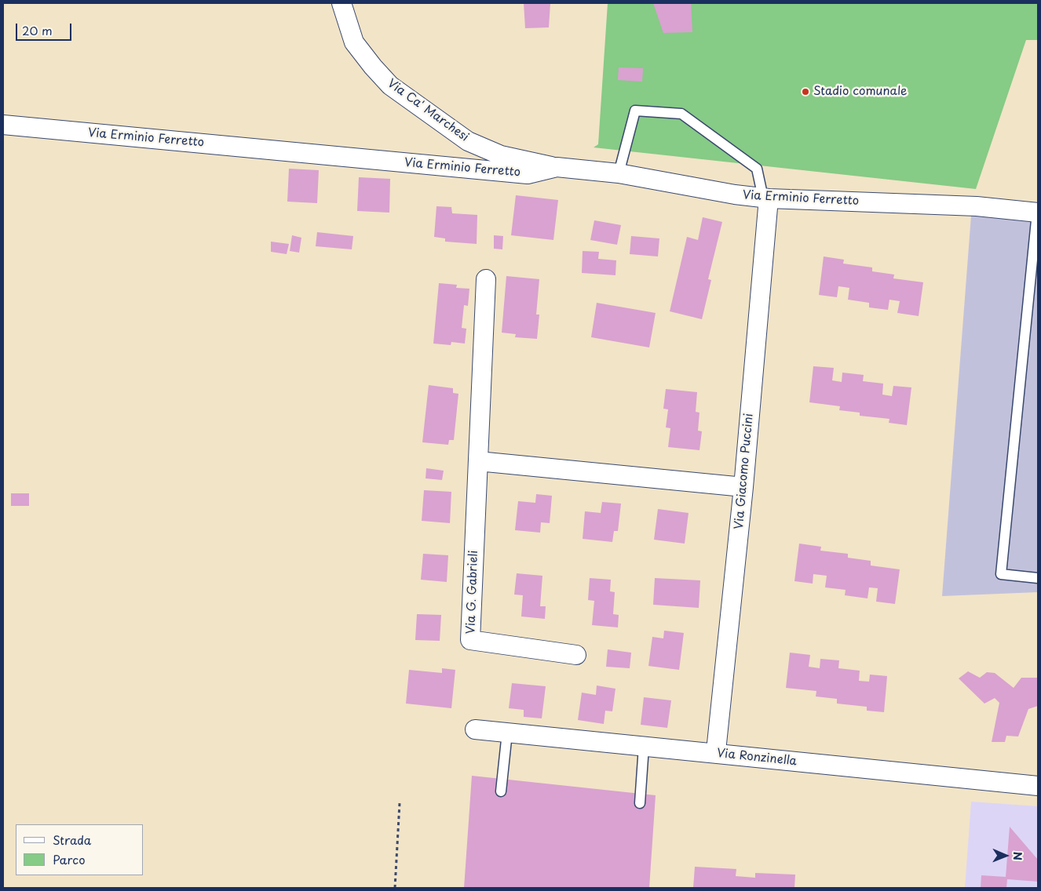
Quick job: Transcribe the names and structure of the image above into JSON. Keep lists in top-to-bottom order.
{
  "streets": {
    "street": [
      "Via Ca' Marchesi",
      "Via Erminio Ferretto",
      "Via Giacomo Puccini",
      "Via G. Gabrieli",
      "Via Ronzinella"
    ]
  },
  "crossings": [
    ["Via Ca' Marchesi", "Via Erminio Ferretto"],
    ["Via Erminio Ferretto", "Via Giacomo Puccini"]
  ],
  "places": ["Stadio comunale"],
  "legend": ["Strada", "Parco"],
  "scale_bar": "20 m",
  "north": "right"
}
